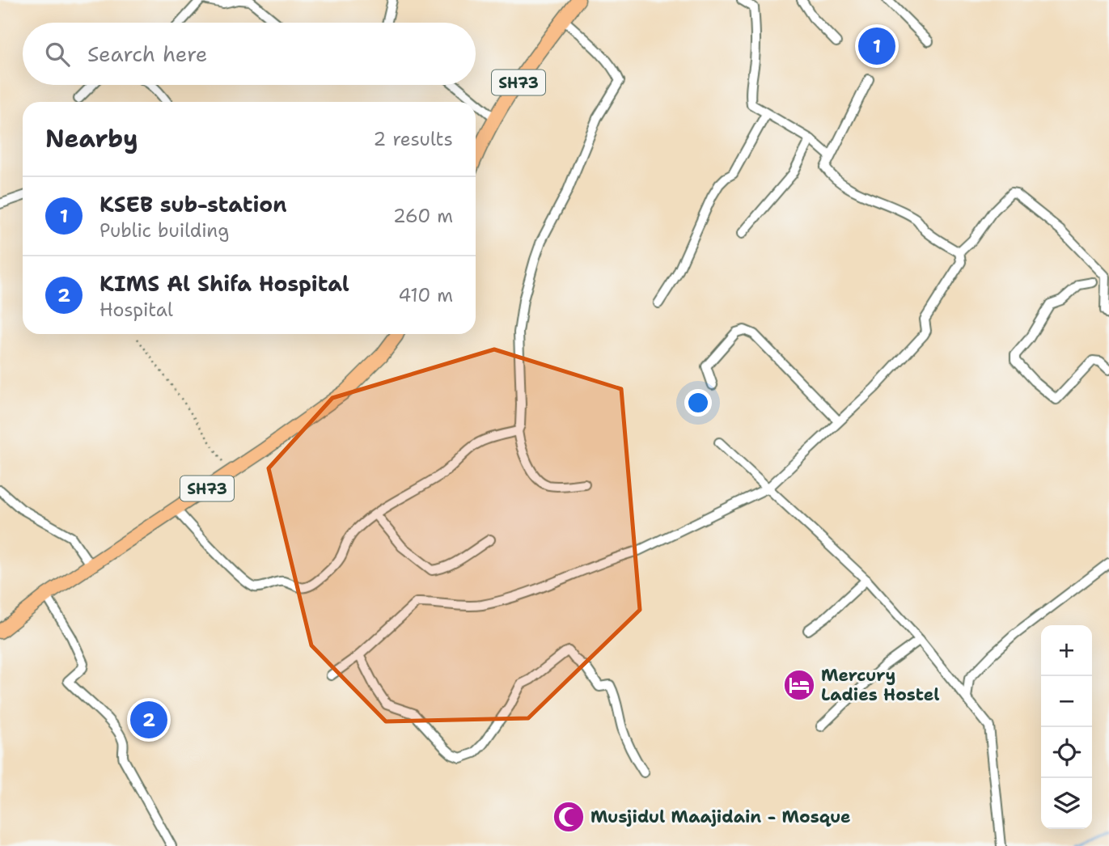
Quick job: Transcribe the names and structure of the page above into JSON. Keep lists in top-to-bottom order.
{
  "streets": {
    "main road": ["SH73"]
  },
  "places": {
    "hotel": ["Mercury Ladies Hostel"],
    "mosque": ["Musjidul Maajidain - Mosque"]
  },
  "page": {
    "search": "Search here",
    "pins": ["1", "2"],
    "heading": ["Nearby", "2 results"],
    "list": [
      {
        "mark": "1",
        "name": "KSEB sub-station",
        "note": "Public building",
        "value": "260 m"
      },
      {
        "mark": "2",
        "name": "KIMS Al Shifa Hospital",
        "note": "Hospital",
        "value": "410 m"
      }
    ],
    "map_buttons": ["+", "−"]
  }
}
